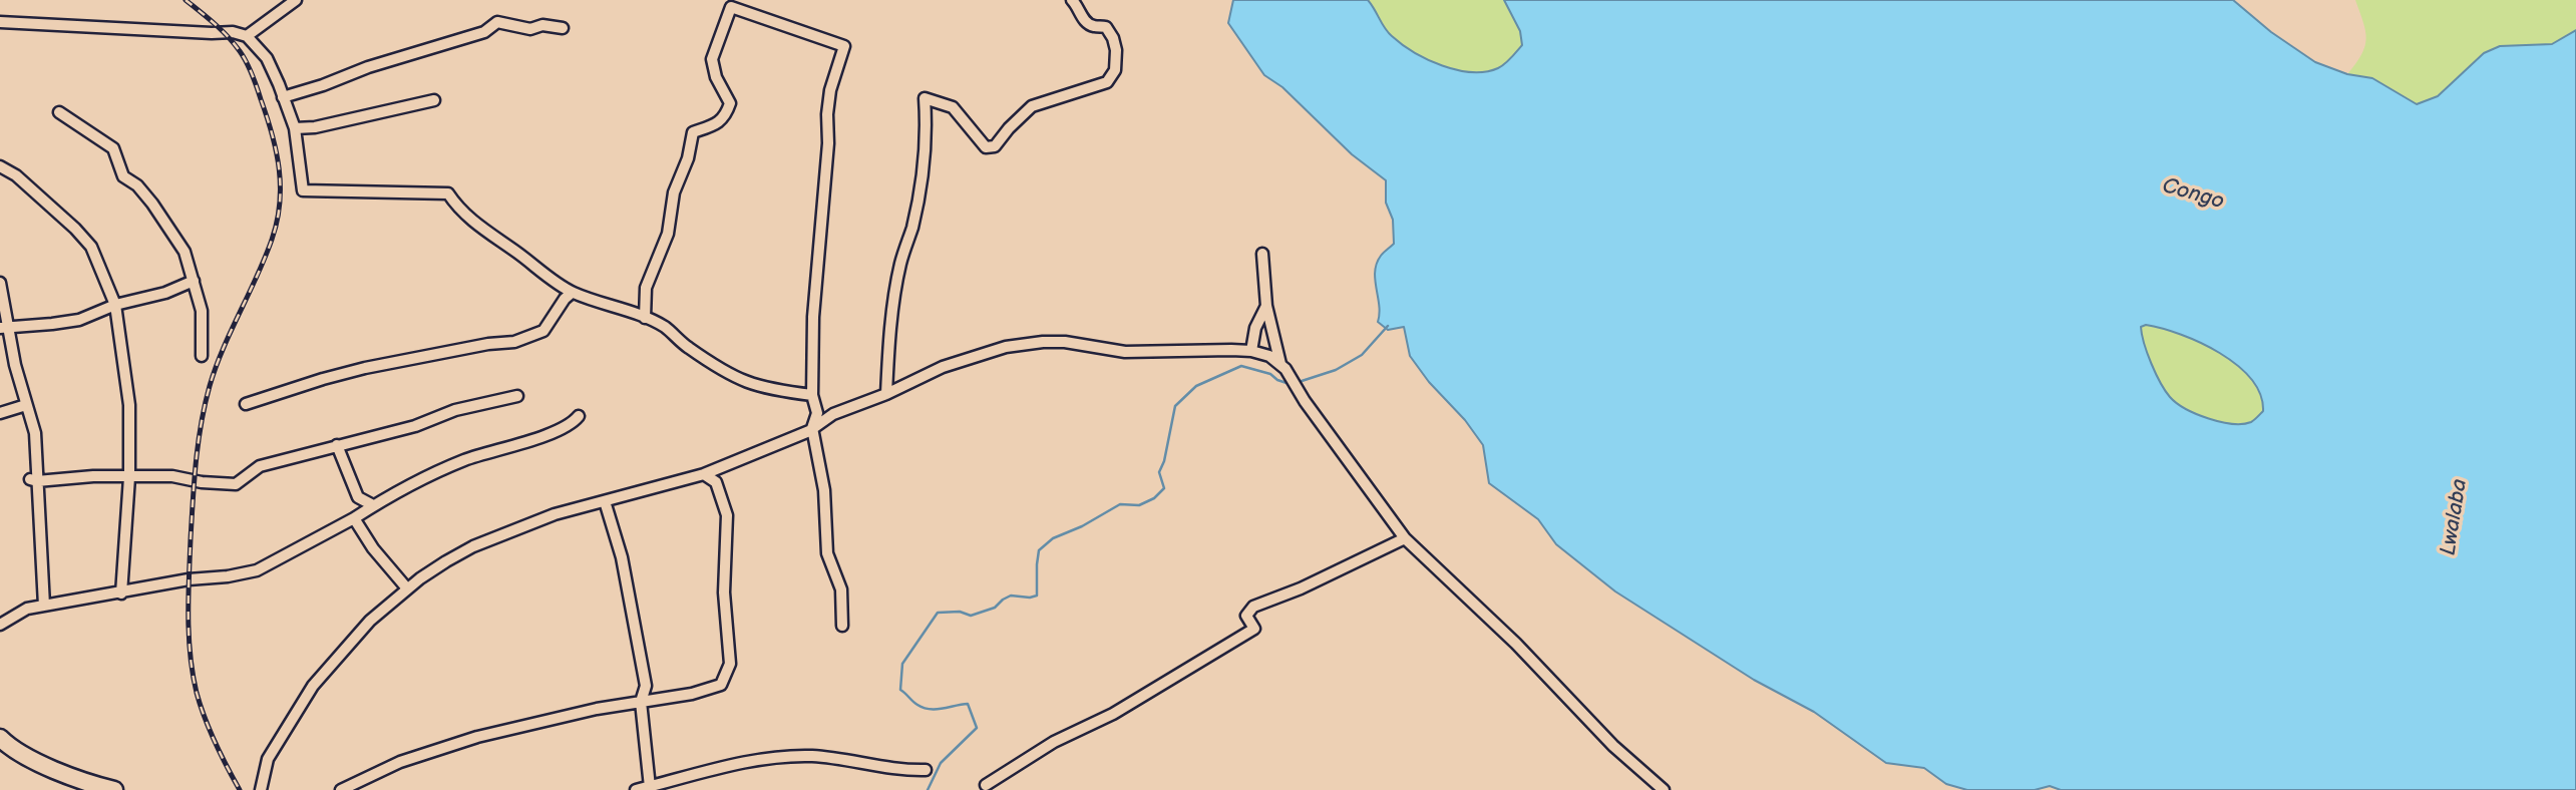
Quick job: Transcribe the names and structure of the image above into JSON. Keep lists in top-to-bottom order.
{
  "water": ["Congo", "Lwalaba"]
}
